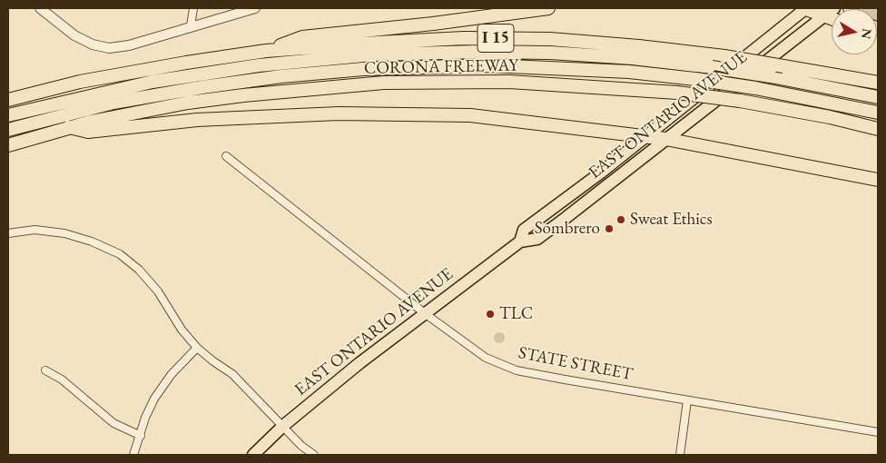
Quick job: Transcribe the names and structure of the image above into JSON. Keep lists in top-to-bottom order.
{
  "streets": {
    "highway": ["I 15", "CORONA FREEWAY"],
    "main road": ["EAST ONTARIO AVENUE"],
    "street": ["STATE STREET"]
  },
  "crossings": [
    ["EAST ONTARIO AVENUE", "STATE STREET"]
  ],
  "places": ["Sweat Ethics", "Sombrero", "TLC"],
  "north": "right"
}
